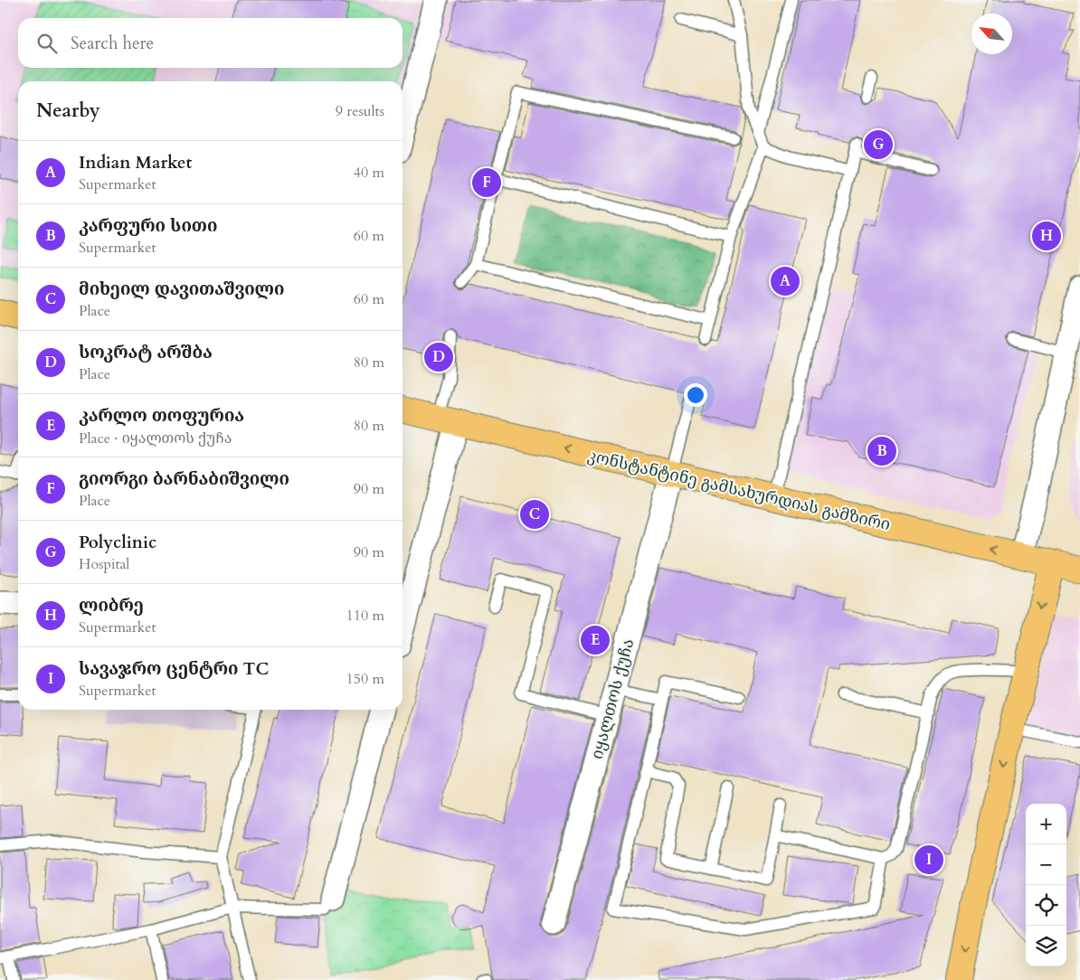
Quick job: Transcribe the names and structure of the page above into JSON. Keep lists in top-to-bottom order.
{
  "streets": {
    "main road": ["კონსტანტინე გამსახურდიას გამზირი"],
    "street": ["იყალთოს ქუჩა"]
  },
  "crossings": [
    ["კონსტანტინე გამსახურდიას გამზირი", "იყალთოს ქუჩა"]
  ],
  "one_way": ["კონსტანტინე გამსახურდიას გამზირი"],
  "north": "top left",
  "page": {
    "search": "Search here",
    "heading": ["Nearby", "9 results"],
    "pins": [
      "G",
      "F",
      "H",
      "A",
      "D",
      "B",
      "C",
      "E",
      "I"
    ],
    "list": [
      {
        "mark": "A",
        "name": "Indian Market",
        "note": "Supermarket",
        "value": "40 m"
      },
      {
        "mark": "B",
        "name": "კარფური სითი",
        "note": "Supermarket",
        "value": "60 m"
      },
      {
        "mark": "C",
        "name": "მიხეილ დავითაშვილი",
        "note": "Place",
        "value": "60 m"
      },
      {
        "mark": "D",
        "name": "სოკრატ არშბა",
        "note": "Place",
        "value": "80 m"
      },
      {
        "mark": "E",
        "name": "კარლო თოფურია",
        "note": "Place · იყალთოს ქუჩა",
        "value": "80 m"
      },
      {
        "mark": "F",
        "name": "გიორგი ბარნაბიშვილი",
        "note": "Place",
        "value": "90 m"
      },
      {
        "mark": "G",
        "name": "Polyclinic",
        "note": "Hospital",
        "value": "90 m"
      },
      {
        "mark": "H",
        "name": "ლიბრე",
        "note": "Supermarket",
        "value": "110 m"
      },
      {
        "mark": "I",
        "name": "სავაჯრო ცენტრი TC",
        "note": "Supermarket",
        "value": "150 m"
      }
    ],
    "map_buttons": ["+", "−"]
  }
}
